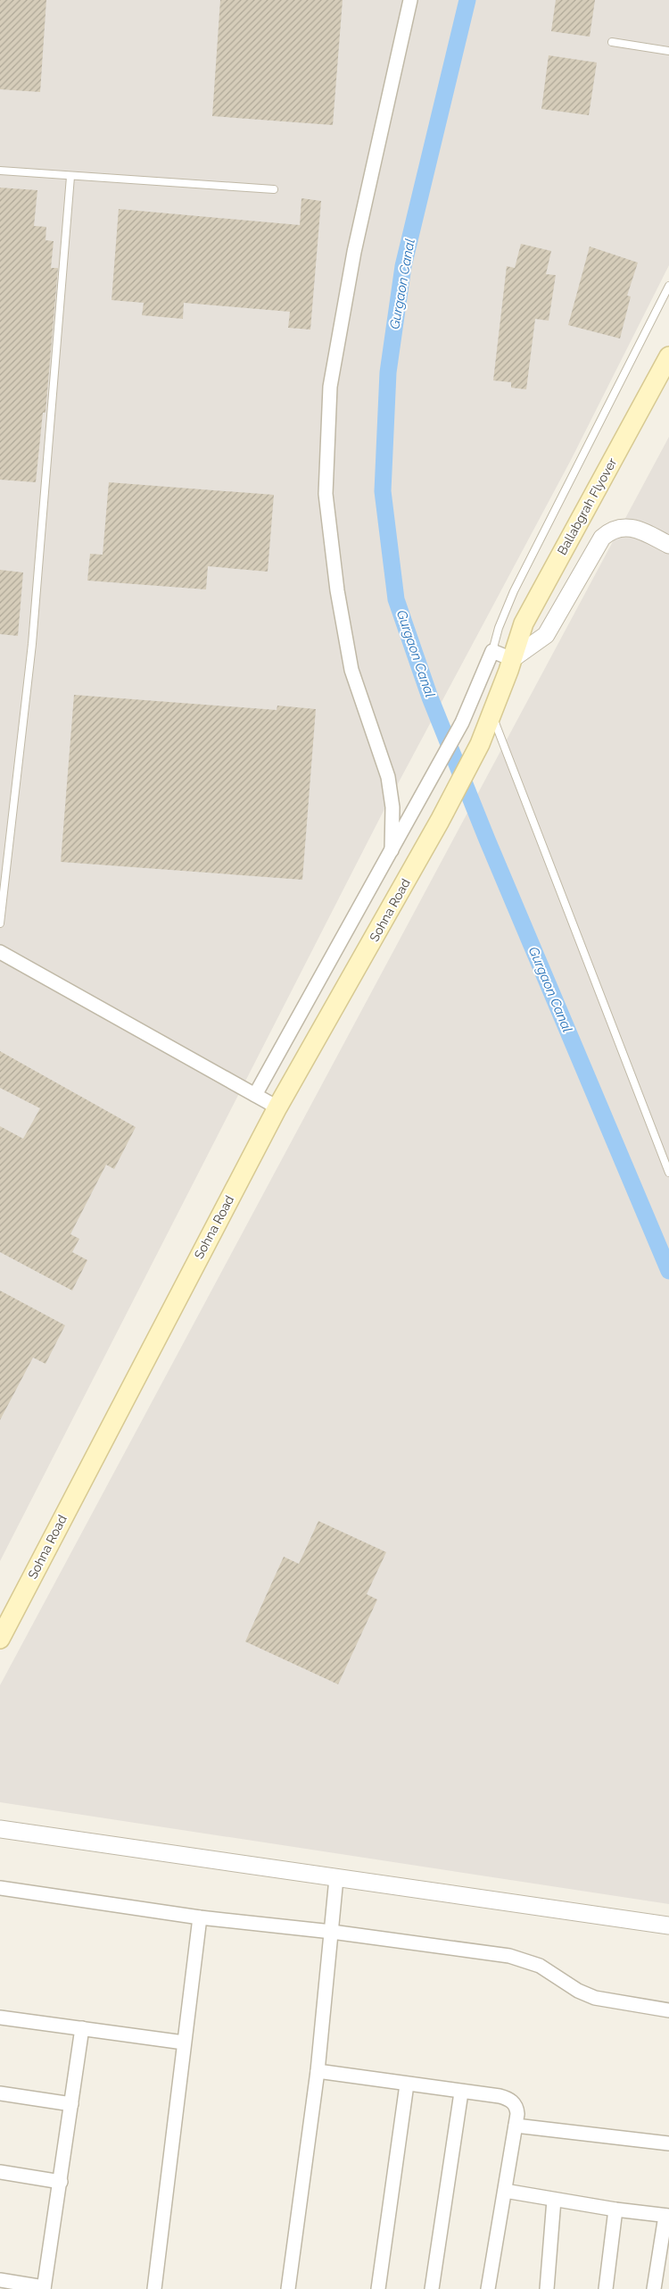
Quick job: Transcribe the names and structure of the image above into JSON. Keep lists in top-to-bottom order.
{
  "streets": {
    "main road": ["Ballabgrah Flyover", "Sohna Road"]
  },
  "crossings": [
    ["Ballabgrah Flyover", "Sohna Road"]
  ],
  "water": ["Gurgaon Canal"]
}
